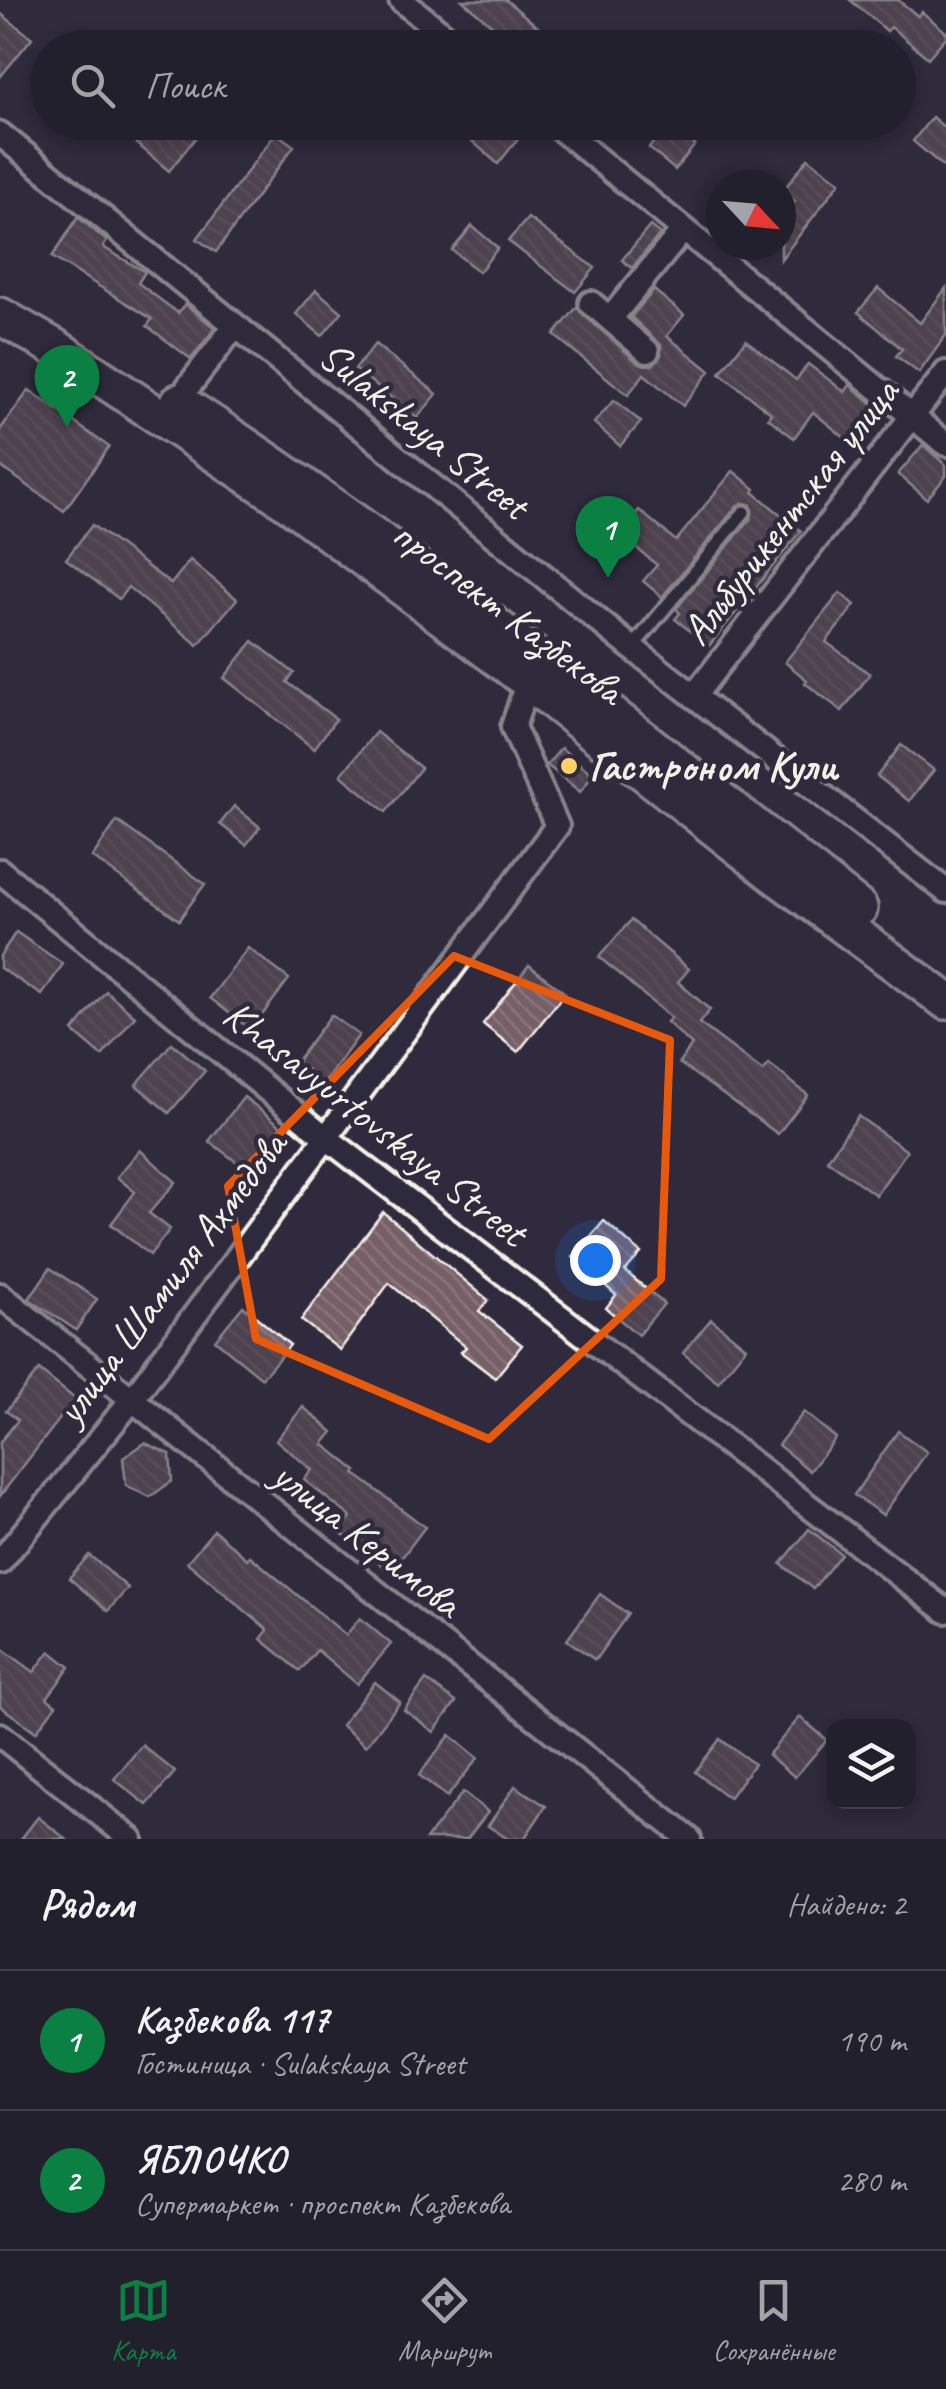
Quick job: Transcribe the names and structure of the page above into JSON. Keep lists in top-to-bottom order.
{
  "streets": {
    "highway": ["проспект Казбекова"],
    "street": [
      "Sulakskaya Street",
      "Альбурикентская улица",
      "Khasavyurtovskaya Street",
      "улица Шамиля Ахмедова",
      "улица Керимова"
    ]
  },
  "crossings": [
    ["Sulakskaya Street", "Альбурикентская улица"],
    ["проспект Казбекова", "улица Шамиля Ахмедова"],
    ["Khasavyurtovskaya Street", "улица Шамиля Ахмедова"],
    ["улица Шамиля Ахмедова", "улица Керимова"]
  ],
  "places": ["Гастроном Кули"],
  "north": "bottom right",
  "page": {
    "search": "Поиск",
    "pins": ["2", "1"],
    "heading": ["Рядом", "Найдено: 2"],
    "list": [
      {
        "mark": "1",
        "name": "Казбекова 117",
        "note": "Гостиница · Sulakskaya Street",
        "value": "190 m"
      },
      {
        "mark": "2",
        "name": "ЯБЛОЧКО",
        "note": "Супермаркет · проспект Казбекова",
        "value": "280 m"
      }
    ],
    "nav": ["Карта", "Маршрут", "Сохранённые"]
  }
}
